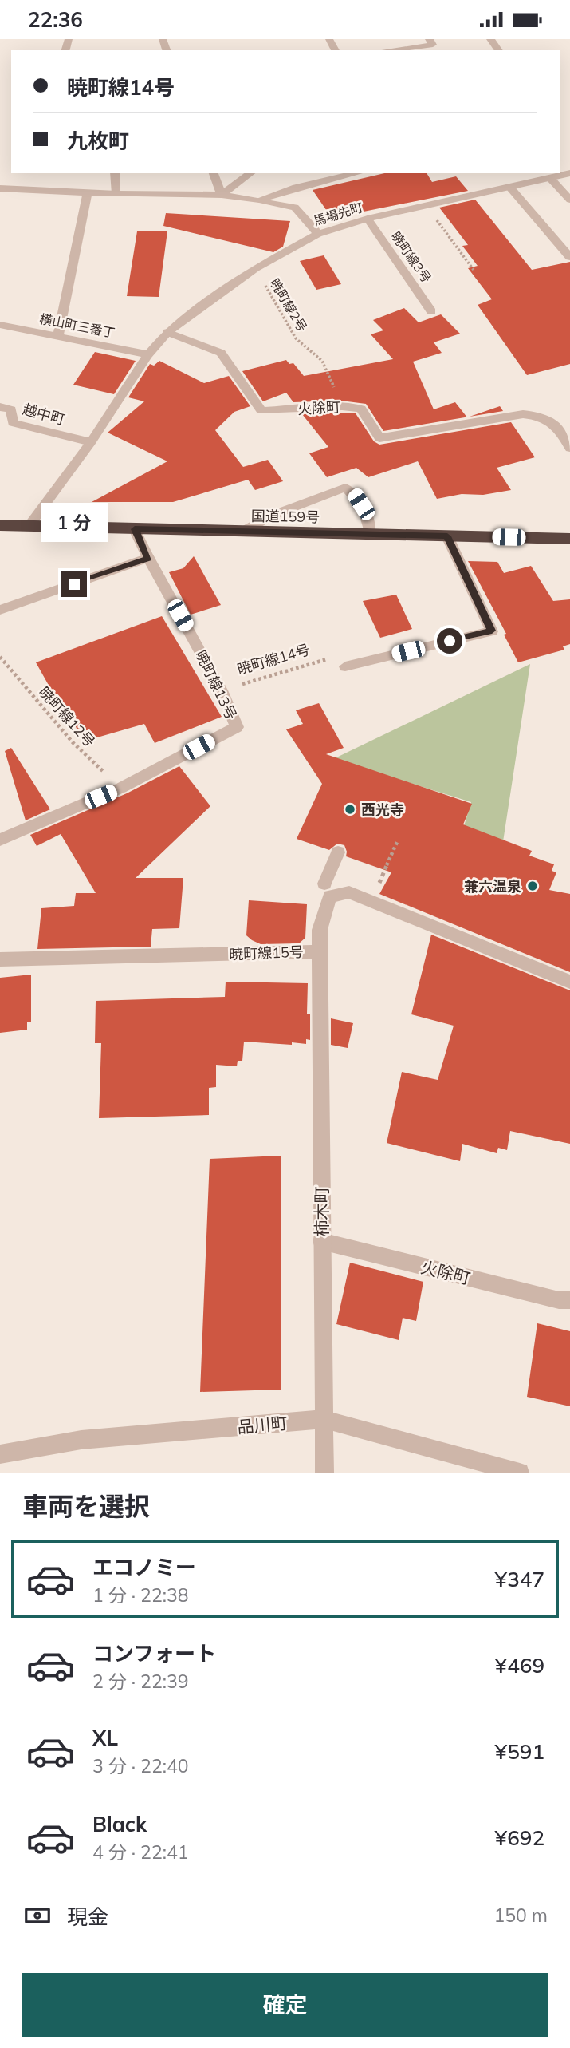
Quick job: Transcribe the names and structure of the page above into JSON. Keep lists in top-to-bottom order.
{
  "streets": {
    "highway": ["国道159号"],
    "street": [
      "馬場先町",
      "暁町線3号",
      "横山町三番丁",
      "火除町",
      "越中町",
      "暁町線13号",
      "暁町線15号",
      "柿木町",
      "品川町"
    ],
    "path": ["暁町線2号", "暁町線14号", "暁町線12号"]
  },
  "crossings": [
    ["馬場先町", "暁町線3号"],
    ["馬場先町", "暁町線2号"],
    ["馬場先町", "横山町三番丁"],
    ["馬場先町", "火除町"],
    ["馬場先町", "越中町"],
    ["馬場先町", "国道159号"],
    ["暁町線2号", "火除町"],
    ["火除町", "柿木町"],
    ["国道159号", "暁町線13号"],
    ["暁町線14号", "暁町線13号"],
    ["暁町線13号", "暁町線12号"],
    ["暁町線15号", "柿木町"],
    ["柿木町", "品川町"]
  ],
  "places": ["西光寺", "兼六温泉"],
  "page": {
    "status": "22:36",
    "banner": ["暁町線14号", "九枚町"],
    "bubble": "1 分",
    "heading": "車両を選択",
    "list": [
      {
        "name": "エコノミー",
        "note": "1 分 · 22:38",
        "value": "¥347"
      },
      {
        "name": "コンフォート",
        "note": "2 分 · 22:39",
        "value": "¥469"
      },
      {
        "name": "XL",
        "note": "3 分 · 22:40",
        "value": "¥591"
      },
      {
        "name": "Black",
        "note": "4 分 · 22:41",
        "value": "¥692"
      }
    ],
    "pay": ["現金", "150 m"],
    "buttons": "確定"
  }
}
